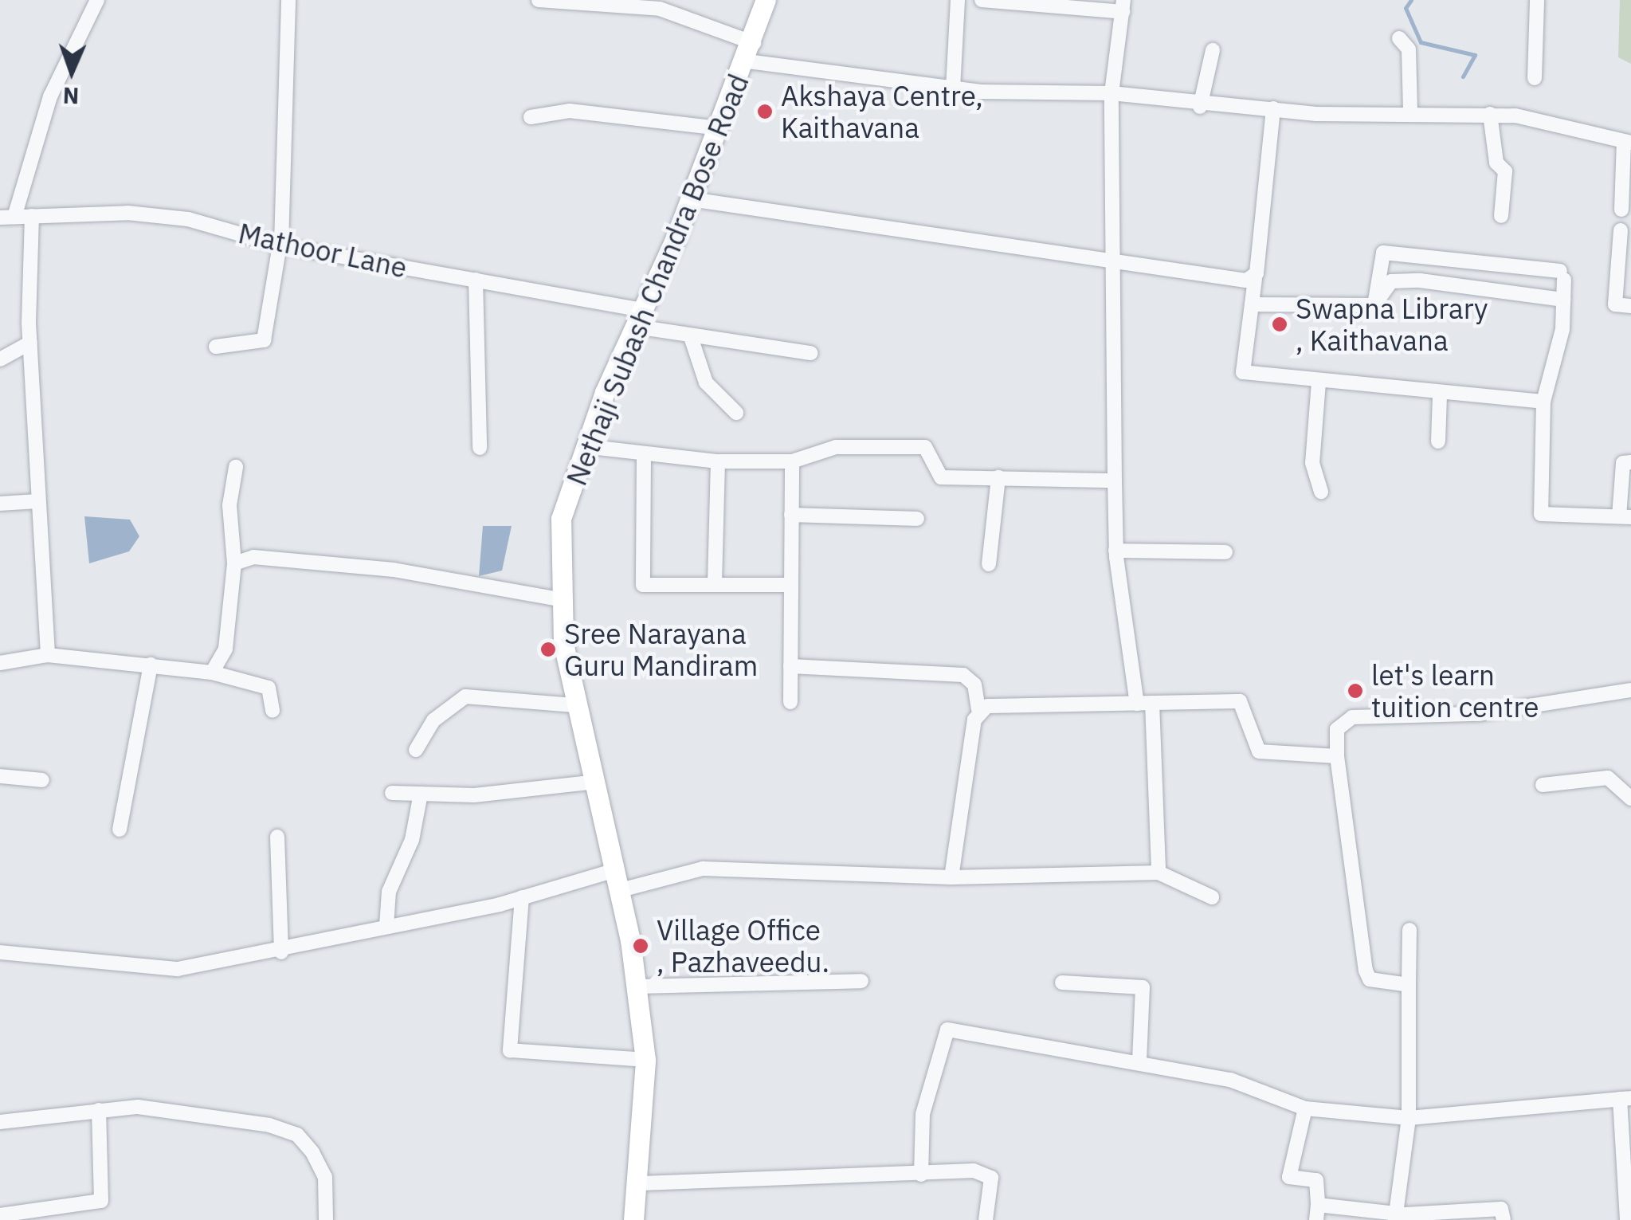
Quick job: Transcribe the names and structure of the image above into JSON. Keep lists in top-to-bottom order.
{
  "streets": {
    "main road": ["Nethaji Subash Chandra Bose Road"],
    "street": ["Mathoor Lane"]
  },
  "crossings": [
    ["Mathoor Lane", "Nethaji Subash Chandra Bose Road"]
  ],
  "places": [
    "Akshaya Centre, Kaithavana",
    "Swapna Library , Kaithavana",
    "Sree Narayana Guru Mandiram",
    "let's learn tuition centre",
    "Village Office , Pazhaveedu."
  ],
  "north": "bottom"
}
